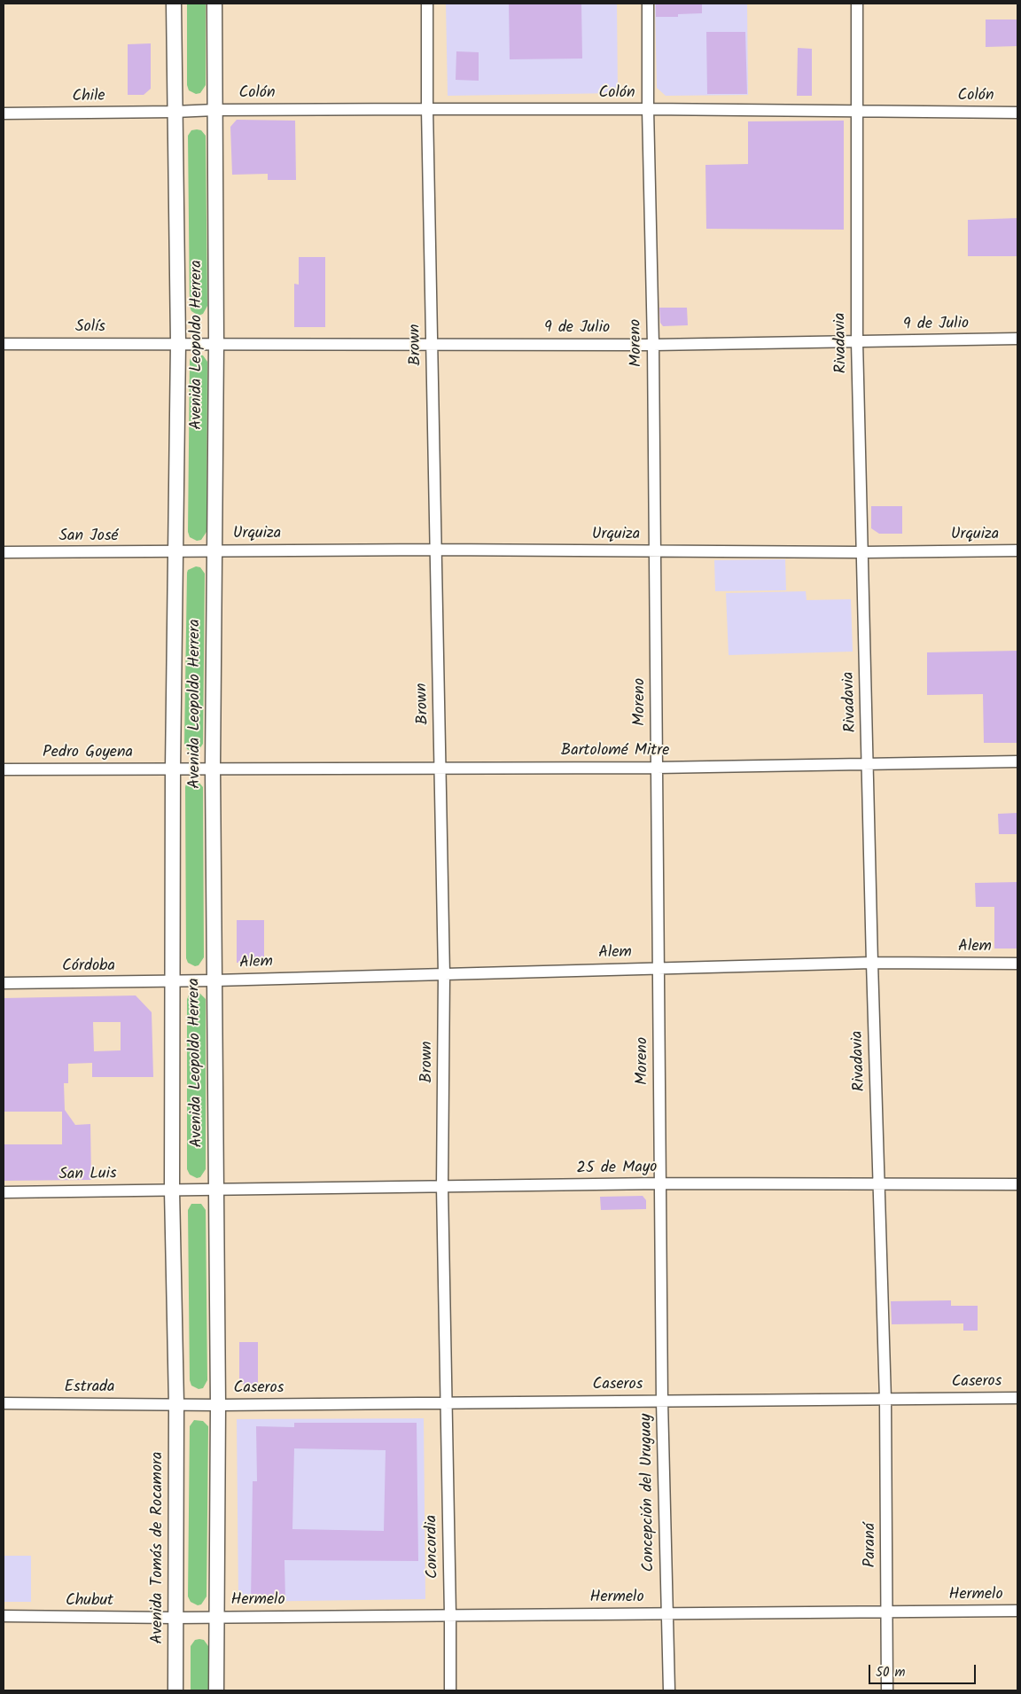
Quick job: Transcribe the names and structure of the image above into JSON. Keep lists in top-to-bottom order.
{
  "streets": {
    "street": [
      "Colón",
      "Chile",
      "9 de Julio",
      "Solís",
      "Moreno",
      "Rivadavia",
      "Avenida Leopoldo Herrera",
      "Brown",
      "Urquiza",
      "San José",
      "Bartolomé Mitre",
      "Pedro Goyena",
      "Alem",
      "Córdoba",
      "25 de Mayo",
      "San Luis",
      "Caseros",
      "Estrada",
      "Concepción del Uruguay",
      "Paraná",
      "Concordia",
      "Avenida Tomás de Rocamora",
      "Hermelo",
      "Chubut"
    ]
  },
  "crossings": [
    ["Colón", "Chile"],
    ["Colón", "Moreno"],
    ["Colón", "Rivadavia"],
    ["Colón", "Avenida Leopoldo Herrera"],
    ["Colón", "Brown"],
    ["Chile", "Avenida Leopoldo Herrera"],
    ["9 de Julio", "Solís"],
    ["9 de Julio", "Moreno"],
    ["9 de Julio", "Rivadavia"],
    ["9 de Julio", "Avenida Leopoldo Herrera"],
    ["9 de Julio", "Brown"],
    ["Solís", "Avenida Leopoldo Herrera"],
    ["Moreno", "Urquiza"],
    ["Moreno", "Bartolomé Mitre"],
    ["Moreno", "Alem"],
    ["Moreno", "25 de Mayo"],
    ["Moreno", "Caseros"],
    ["Moreno", "Concepción del Uruguay"],
    ["Rivadavia", "Urquiza"],
    ["Rivadavia", "Bartolomé Mitre"],
    ["Rivadavia", "Alem"],
    ["Rivadavia", "25 de Mayo"],
    ["Rivadavia", "Caseros"],
    ["Rivadavia", "Paraná"],
    ["Avenida Leopoldo Herrera", "Urquiza"],
    ["Avenida Leopoldo Herrera", "San José"],
    ["Avenida Leopoldo Herrera", "Bartolomé Mitre"],
    ["Avenida Leopoldo Herrera", "Pedro Goyena"],
    ["Avenida Leopoldo Herrera", "Alem"],
    ["Avenida Leopoldo Herrera", "Córdoba"],
    ["Avenida Leopoldo Herrera", "25 de Mayo"],
    ["Avenida Leopoldo Herrera", "San Luis"],
    ["Avenida Leopoldo Herrera", "Caseros"],
    ["Avenida Leopoldo Herrera", "Estrada"],
    ["Avenida Leopoldo Herrera", "Avenida Tomás de Rocamora"],
    ["Brown", "Urquiza"],
    ["Brown", "Bartolomé Mitre"],
    ["Brown", "Alem"],
    ["Brown", "25 de Mayo"],
    ["Brown", "Caseros"],
    ["Brown", "Concordia"],
    ["Urquiza", "San José"],
    ["Bartolomé Mitre", "Pedro Goyena"],
    ["Alem", "Córdoba"],
    ["25 de Mayo", "San Luis"],
    ["Caseros", "Estrada"],
    ["Caseros", "Concepción del Uruguay"],
    ["Caseros", "Paraná"],
    ["Caseros", "Concordia"],
    ["Caseros", "Avenida Tomás de Rocamora"],
    ["Estrada", "Avenida Tomás de Rocamora"],
    ["Concepción del Uruguay", "Hermelo"],
    ["Paraná", "Hermelo"],
    ["Concordia", "Hermelo"],
    ["Avenida Tomás de Rocamora", "Hermelo"],
    ["Avenida Tomás de Rocamora", "Chubut"],
    ["Hermelo", "Chubut"]
  ],
  "scale_bar": "50 m"
}
